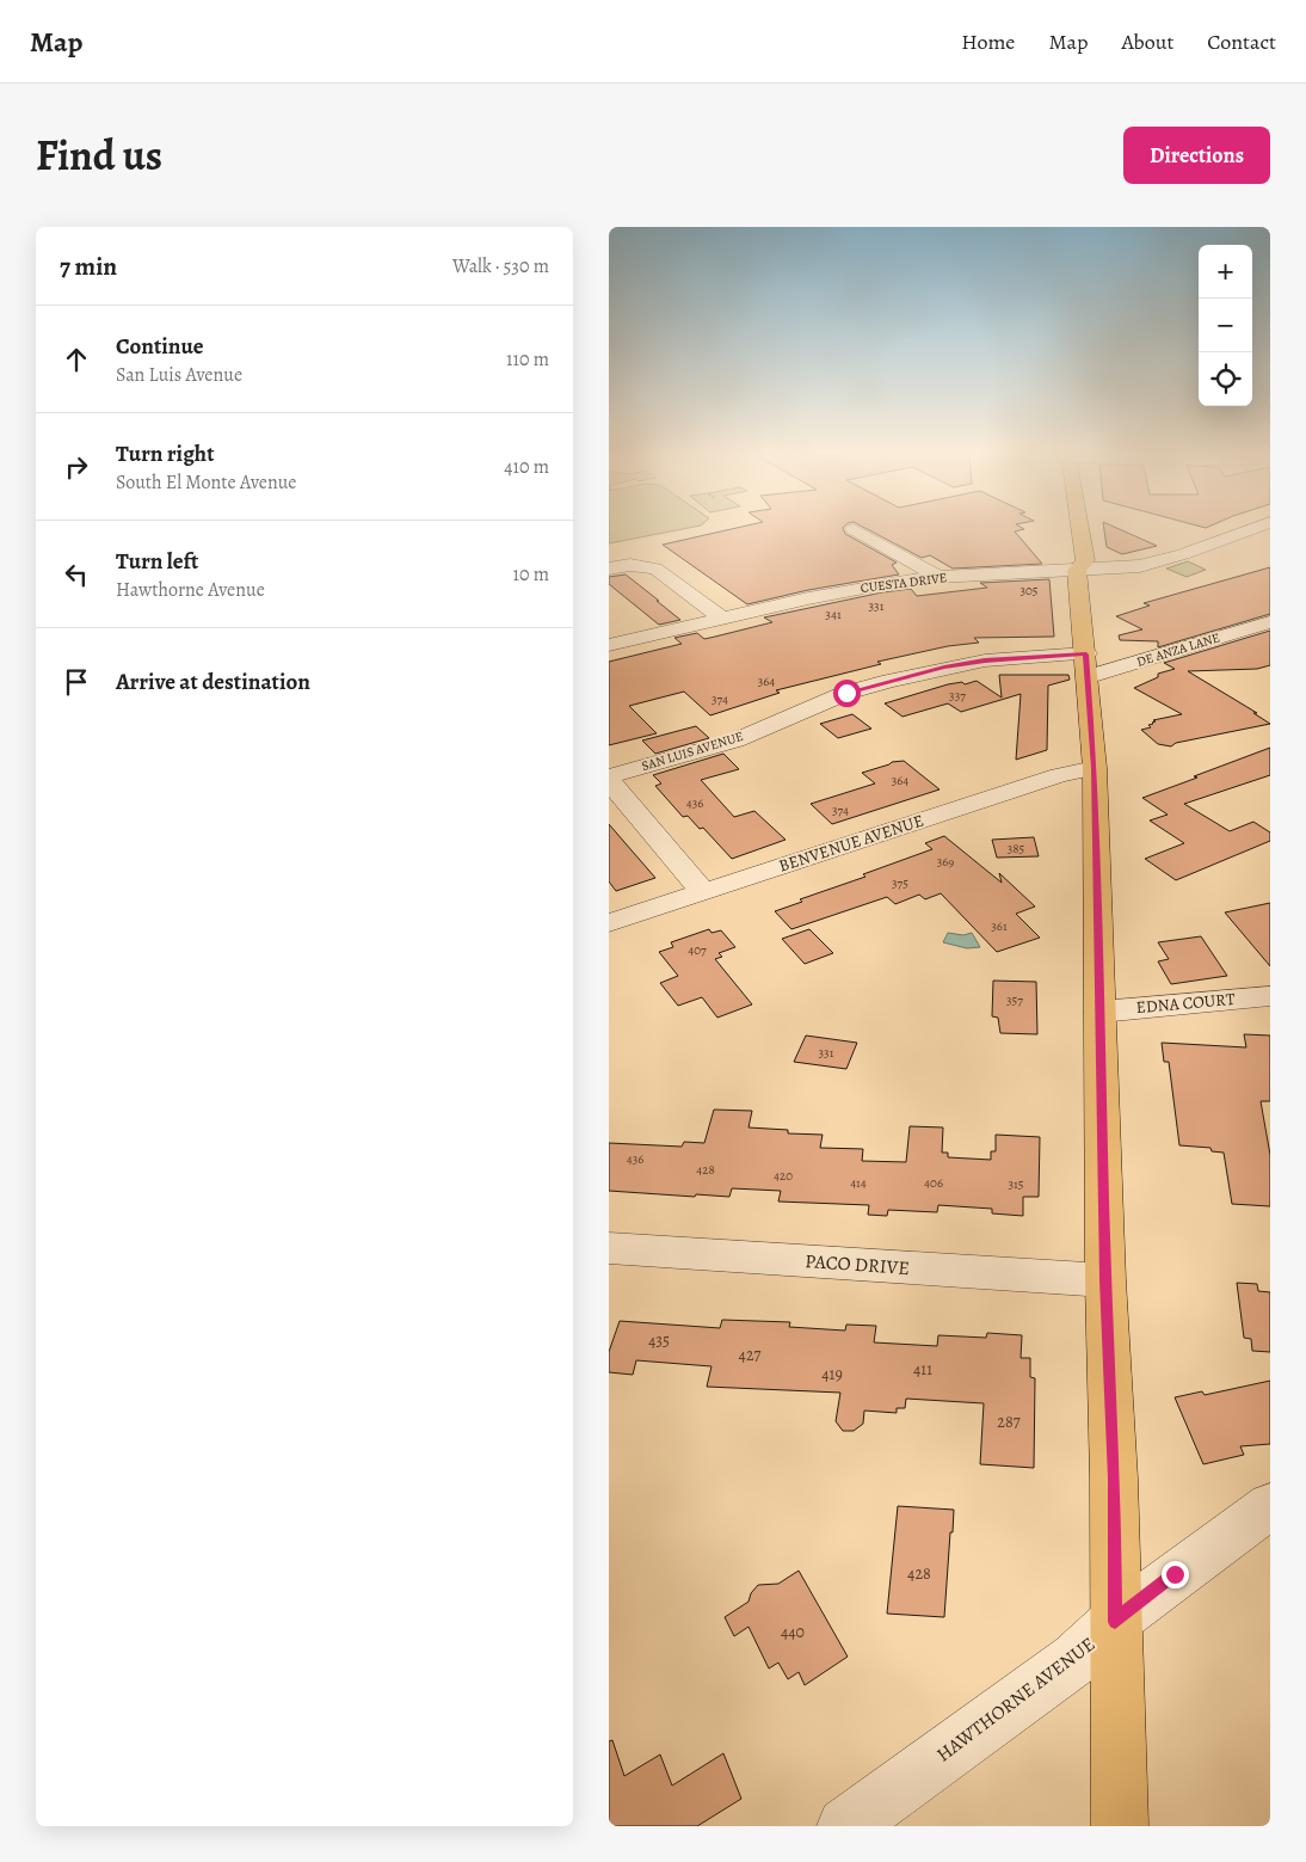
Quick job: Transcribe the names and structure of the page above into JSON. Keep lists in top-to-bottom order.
{
  "streets": {
    "street": [
      "CUESTA DRIVE",
      "DE ANZA LANE",
      "SAN LUIS AVENUE",
      "BENVENUE AVENUE",
      "EDNA COURT",
      "PACO DRIVE",
      "HAWTHORNE AVENUE"
    ]
  },
  "crossings": [
    ["DE ANZA LANE", "SAN LUIS AVENUE"]
  ],
  "house_numbers": [
    "305",
    "331",
    "341",
    "364",
    "337",
    "374",
    "364",
    "436",
    "374",
    "385",
    "369",
    "375",
    "361",
    "407",
    "357",
    "331",
    "436",
    "428",
    "420",
    "414",
    "406",
    "315",
    "435",
    "427",
    "411",
    "419",
    "287",
    "428",
    "440"
  ],
  "page": {
    "header": "Map",
    "nav": [
      "Home",
      "Map",
      "About",
      "Contact"
    ],
    "title": "Find us",
    "buttons": "Directions",
    "heading": ["7 min", "Walk · 530 m"],
    "map_buttons": ["+", "−"],
    "list": [
      ["Continue", "San Luis Avenue", "110 m"],
      ["Turn right", "South El Monte Avenue", "410 m"],
      ["Turn left", "Hawthorne Avenue", "10 m"],
      "Arrive at destination"
    ]
  }
}
